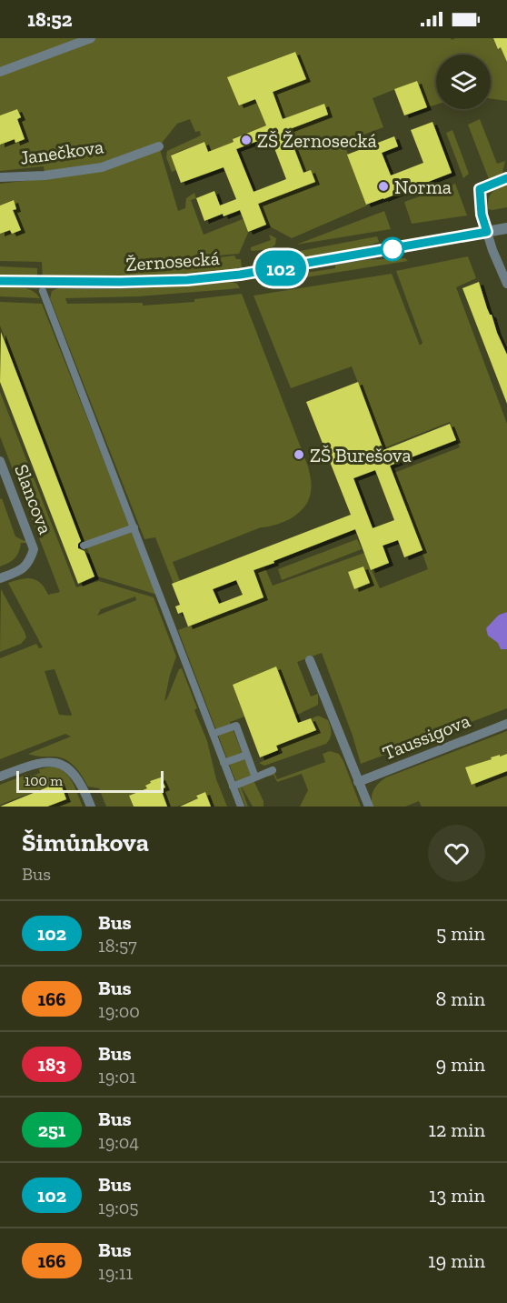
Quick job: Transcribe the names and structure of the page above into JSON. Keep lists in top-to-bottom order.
{
  "streets": {
    "street": [
      "Janečkova",
      "Žernosecká",
      "Slancova",
      "Taussigova"
    ]
  },
  "places": ["ZŠ Žernosecká", "Norma", "ZŠ Burešova"],
  "lines": ["bus line 102"],
  "scale_bar": "100 m",
  "page": {
    "status": "18:52",
    "on_map": "102",
    "scale": "100 m",
    "heading": ["Šimůnkova", "Bus"],
    "list": [
      {
        "mark": "102",
        "name": "Bus",
        "note": "18:57",
        "value": "5 min"
      },
      {
        "mark": "166",
        "name": "Bus",
        "note": "19:00",
        "value": "8 min"
      },
      {
        "mark": "183",
        "name": "Bus",
        "note": "19:01",
        "value": "9 min"
      },
      {
        "mark": "251",
        "name": "Bus",
        "note": "19:04",
        "value": "12 min"
      },
      {
        "mark": "102",
        "name": "Bus",
        "note": "19:05",
        "value": "13 min"
      },
      {
        "mark": "166",
        "name": "Bus",
        "note": "19:11",
        "value": "19 min"
      }
    ]
  }
}
